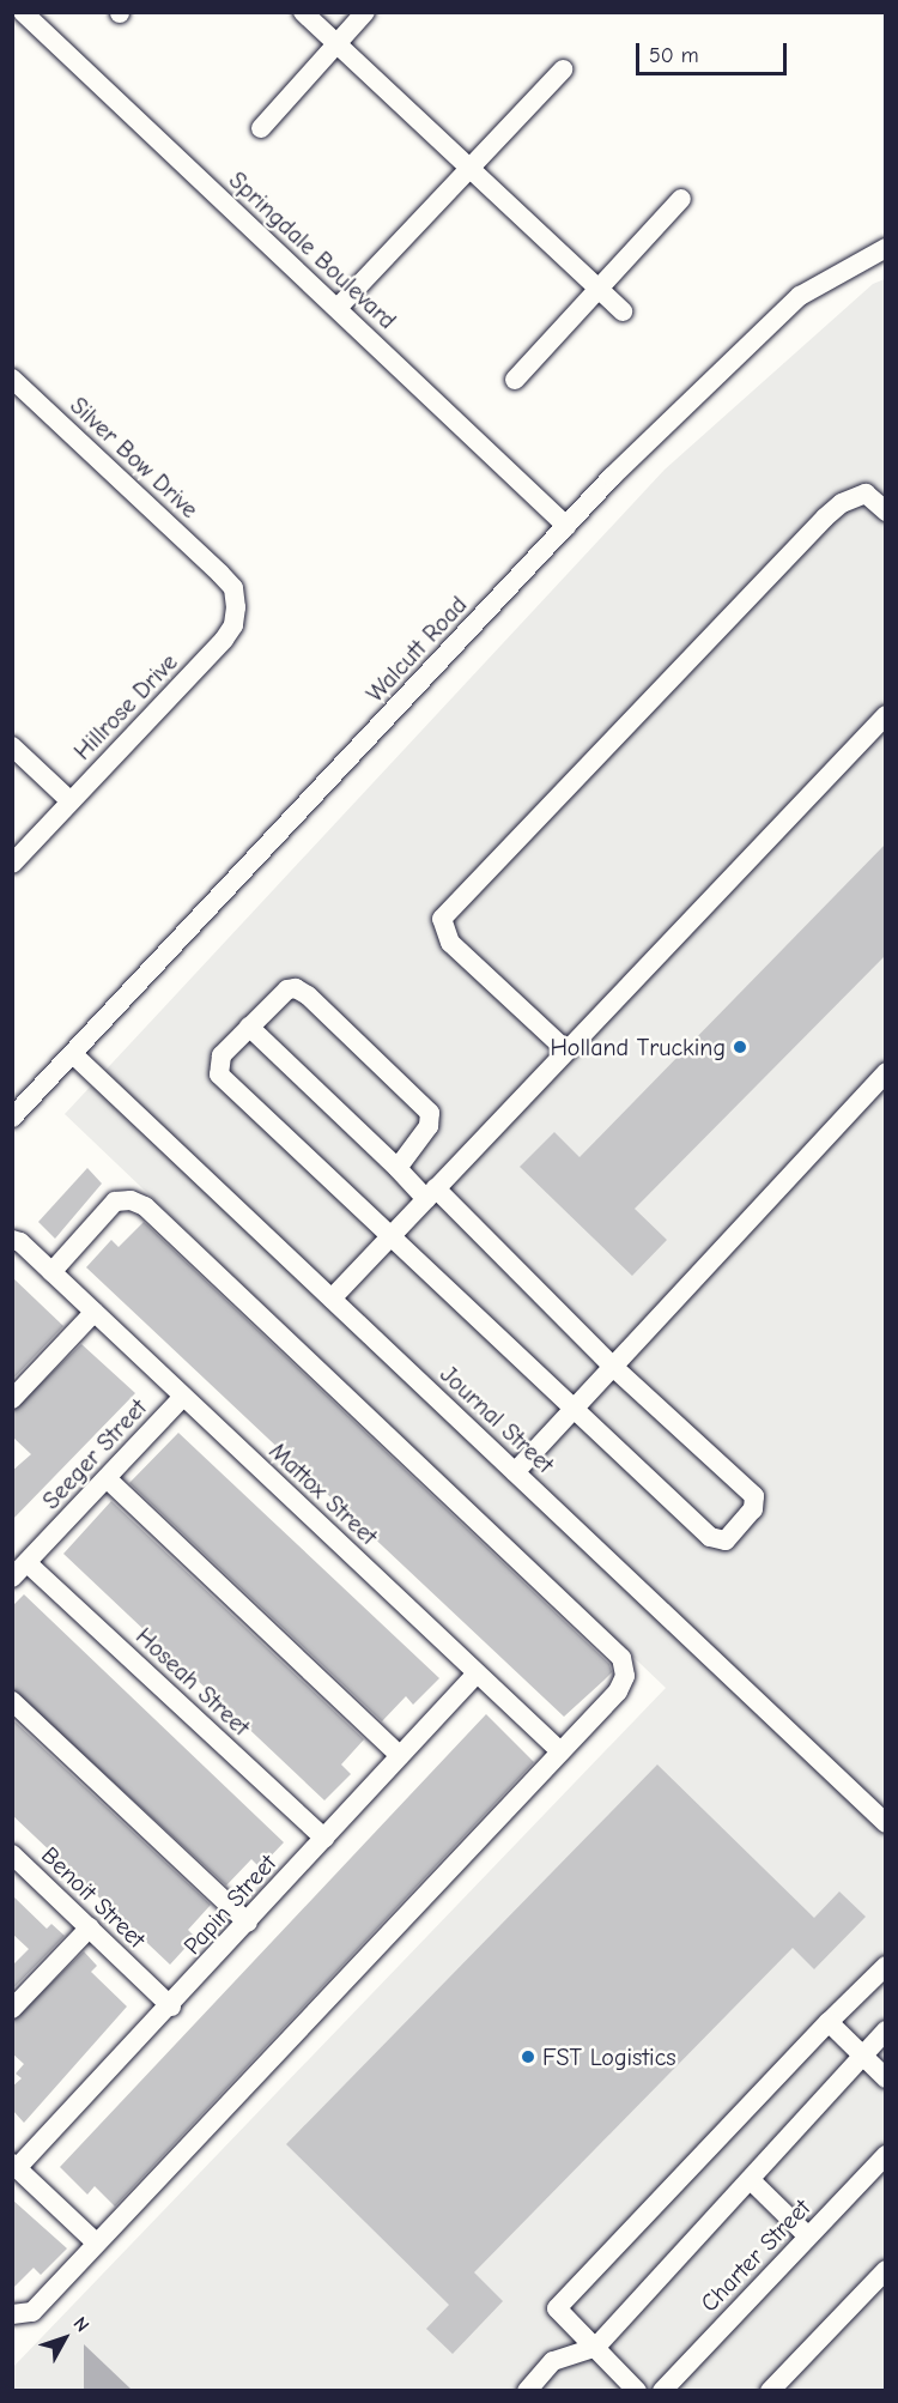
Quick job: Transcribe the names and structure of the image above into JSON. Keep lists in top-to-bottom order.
{
  "streets": {
    "street": [
      "Springdale Boulevard",
      "Silver Bow Drive",
      "Walcutt Road",
      "Hillrose Drive",
      "Journal Street",
      "Seeger Street",
      "Mattox Street",
      "Hoseah Street",
      "Benoit Street",
      "Papin Street",
      "Charter Street"
    ]
  },
  "crossings": [
    ["Springdale Boulevard", "Walcutt Road"],
    ["Silver Bow Drive", "Hillrose Drive"],
    ["Walcutt Road", "Journal Street"],
    ["Seeger Street", "Mattox Street"],
    ["Seeger Street", "Hoseah Street"],
    ["Mattox Street", "Papin Street"],
    ["Hoseah Street", "Papin Street"],
    ["Benoit Street", "Papin Street"]
  ],
  "places": ["Holland Trucking", "FST Logistics"],
  "scale_bar": "50 m",
  "north": "top right"
}
